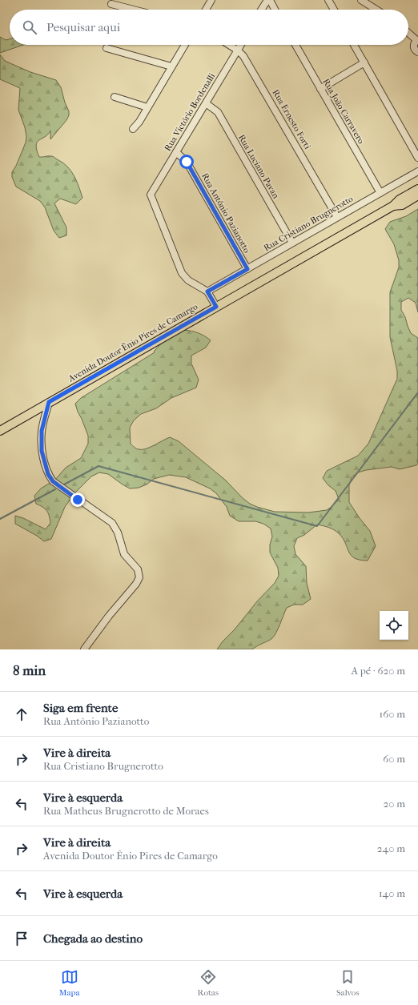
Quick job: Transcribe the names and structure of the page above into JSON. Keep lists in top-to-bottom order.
{
  "streets": {
    "main road": ["Avenida Doutor Ênio Pires de Camargo"],
    "street": [
      "Rua João Carravero",
      "Rua Victório Bordenalli",
      "Rua Ernesto Forti",
      "Rua Luciano Pavan",
      "Rua Antônio Pazianotto",
      "Rua Cristiano Brugnerotto"
    ]
  },
  "crossings": [
    ["Rua João Carravero", "Rua Cristiano Brugnerotto"],
    ["Rua Victório Bordenalli", "Rua Ernesto Forti"],
    ["Rua Victório Bordenalli", "Rua Luciano Pavan"],
    ["Rua Victório Bordenalli", "Rua Antônio Pazianotto"],
    ["Rua Victório Bordenalli", "Rua Cristiano Brugnerotto"],
    ["Rua Ernesto Forti", "Rua Cristiano Brugnerotto"],
    ["Rua Luciano Pavan", "Rua Cristiano Brugnerotto"],
    ["Rua Antônio Pazianotto", "Rua Cristiano Brugnerotto"]
  ],
  "page": {
    "search": "Pesquisar aqui",
    "heading": ["8 min", "A pé · 620 m"],
    "list": [
      ["Siga em frente", "Rua Antônio Pazianotto", "160 m"],
      ["Vire à direita", "Rua Cristiano Brugnerotto", "60 m"],
      ["Vire à esquerda", "Rua Matheus Brugnerotto de Moraes", "20 m"],
      ["Vire à direita", "Avenida Doutor Ênio Pires de Camargo", "240 m"],
      ["Vire à esquerda", "140 m"],
      "Chegada ao destino"
    ],
    "nav": ["Mapa", "Rotas", "Salvos"]
  }
}
